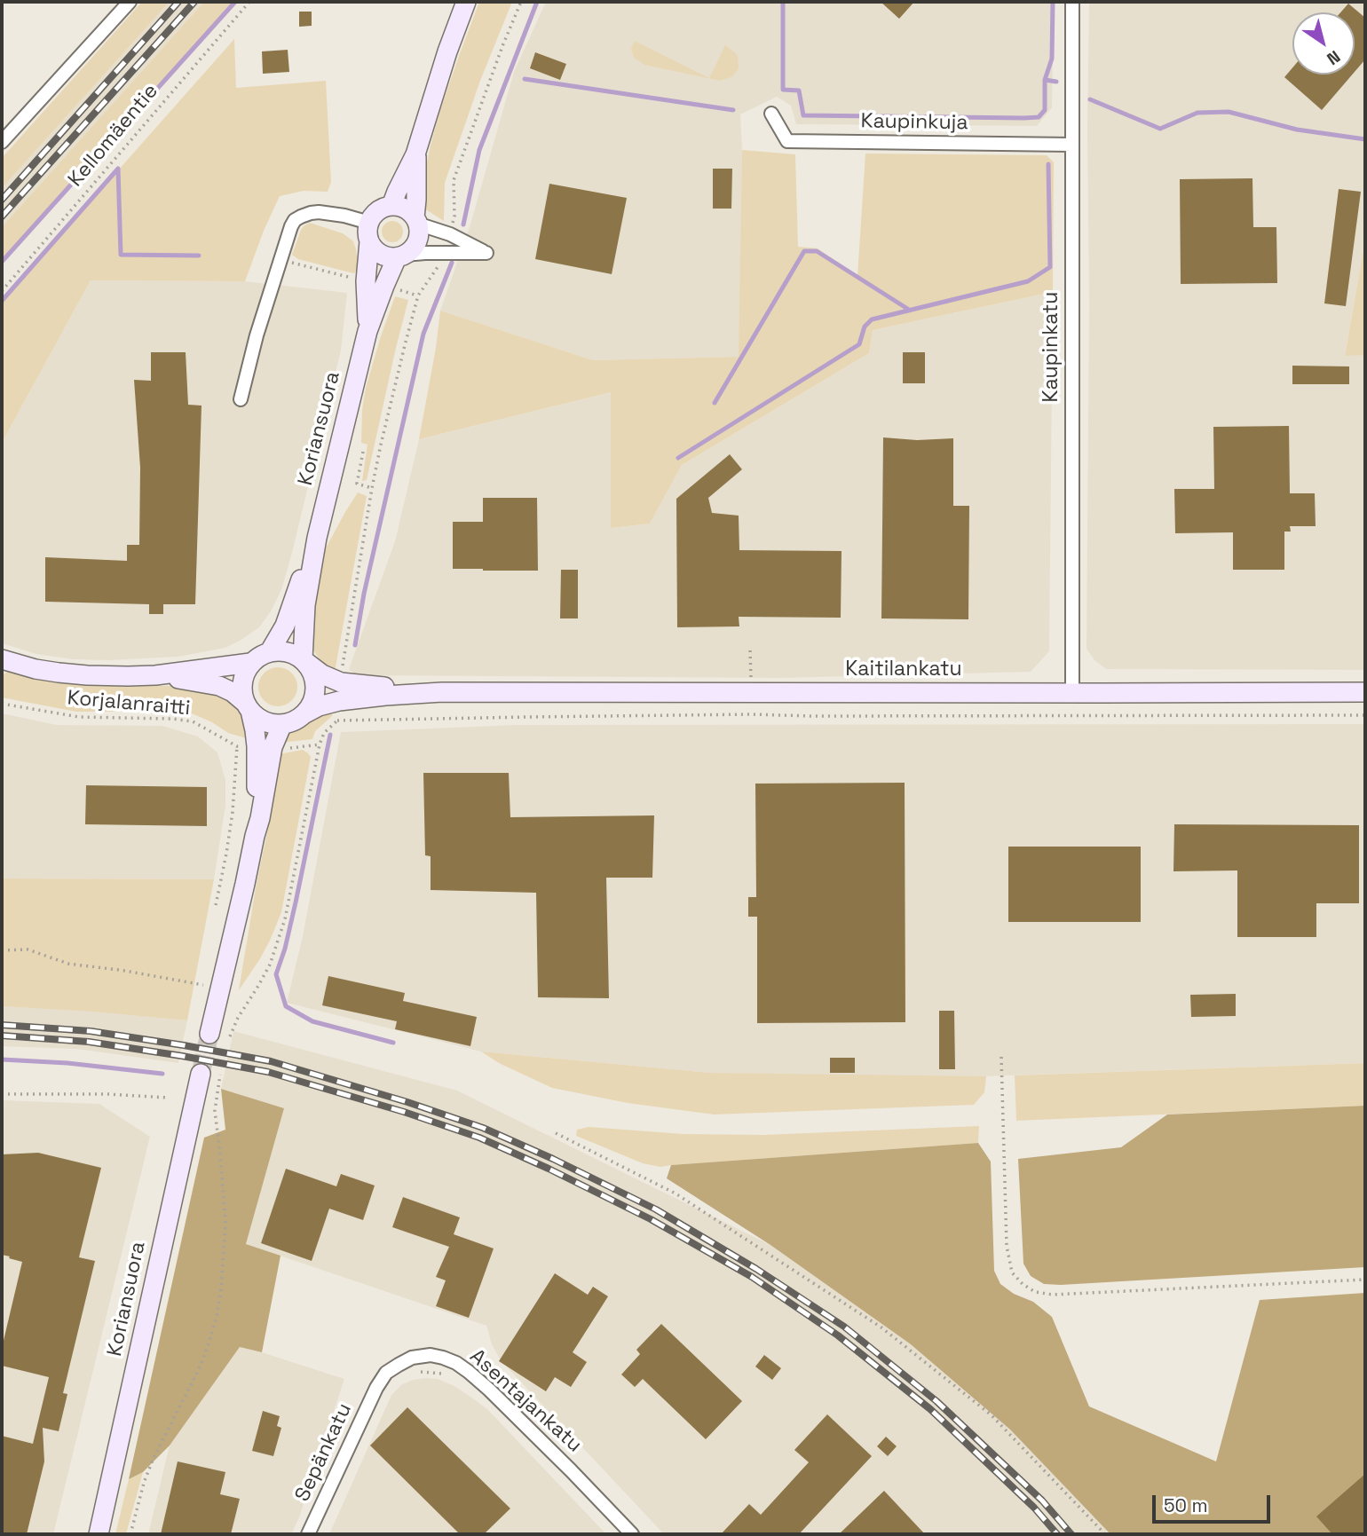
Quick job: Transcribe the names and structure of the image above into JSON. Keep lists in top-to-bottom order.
{
  "streets": {
    "main road": ["Koriansuora", "Kaitilankatu"],
    "street": [
      "Kaupinkuja",
      "Kaupinkatu",
      "Asentajankatu",
      "Sepänkatu"
    ],
    "path": ["Kellomäentie", "Korjalanraitti"]
  },
  "crossings": [
    ["Kaupinkuja", "Kaupinkatu"],
    ["Kaupinkatu", "Kaitilankatu"],
    ["Koriansuora", "Kaitilankatu"],
    ["Asentajankatu", "Sepänkatu"]
  ],
  "scale_bar": "50 m",
  "north": "bottom right"
}
